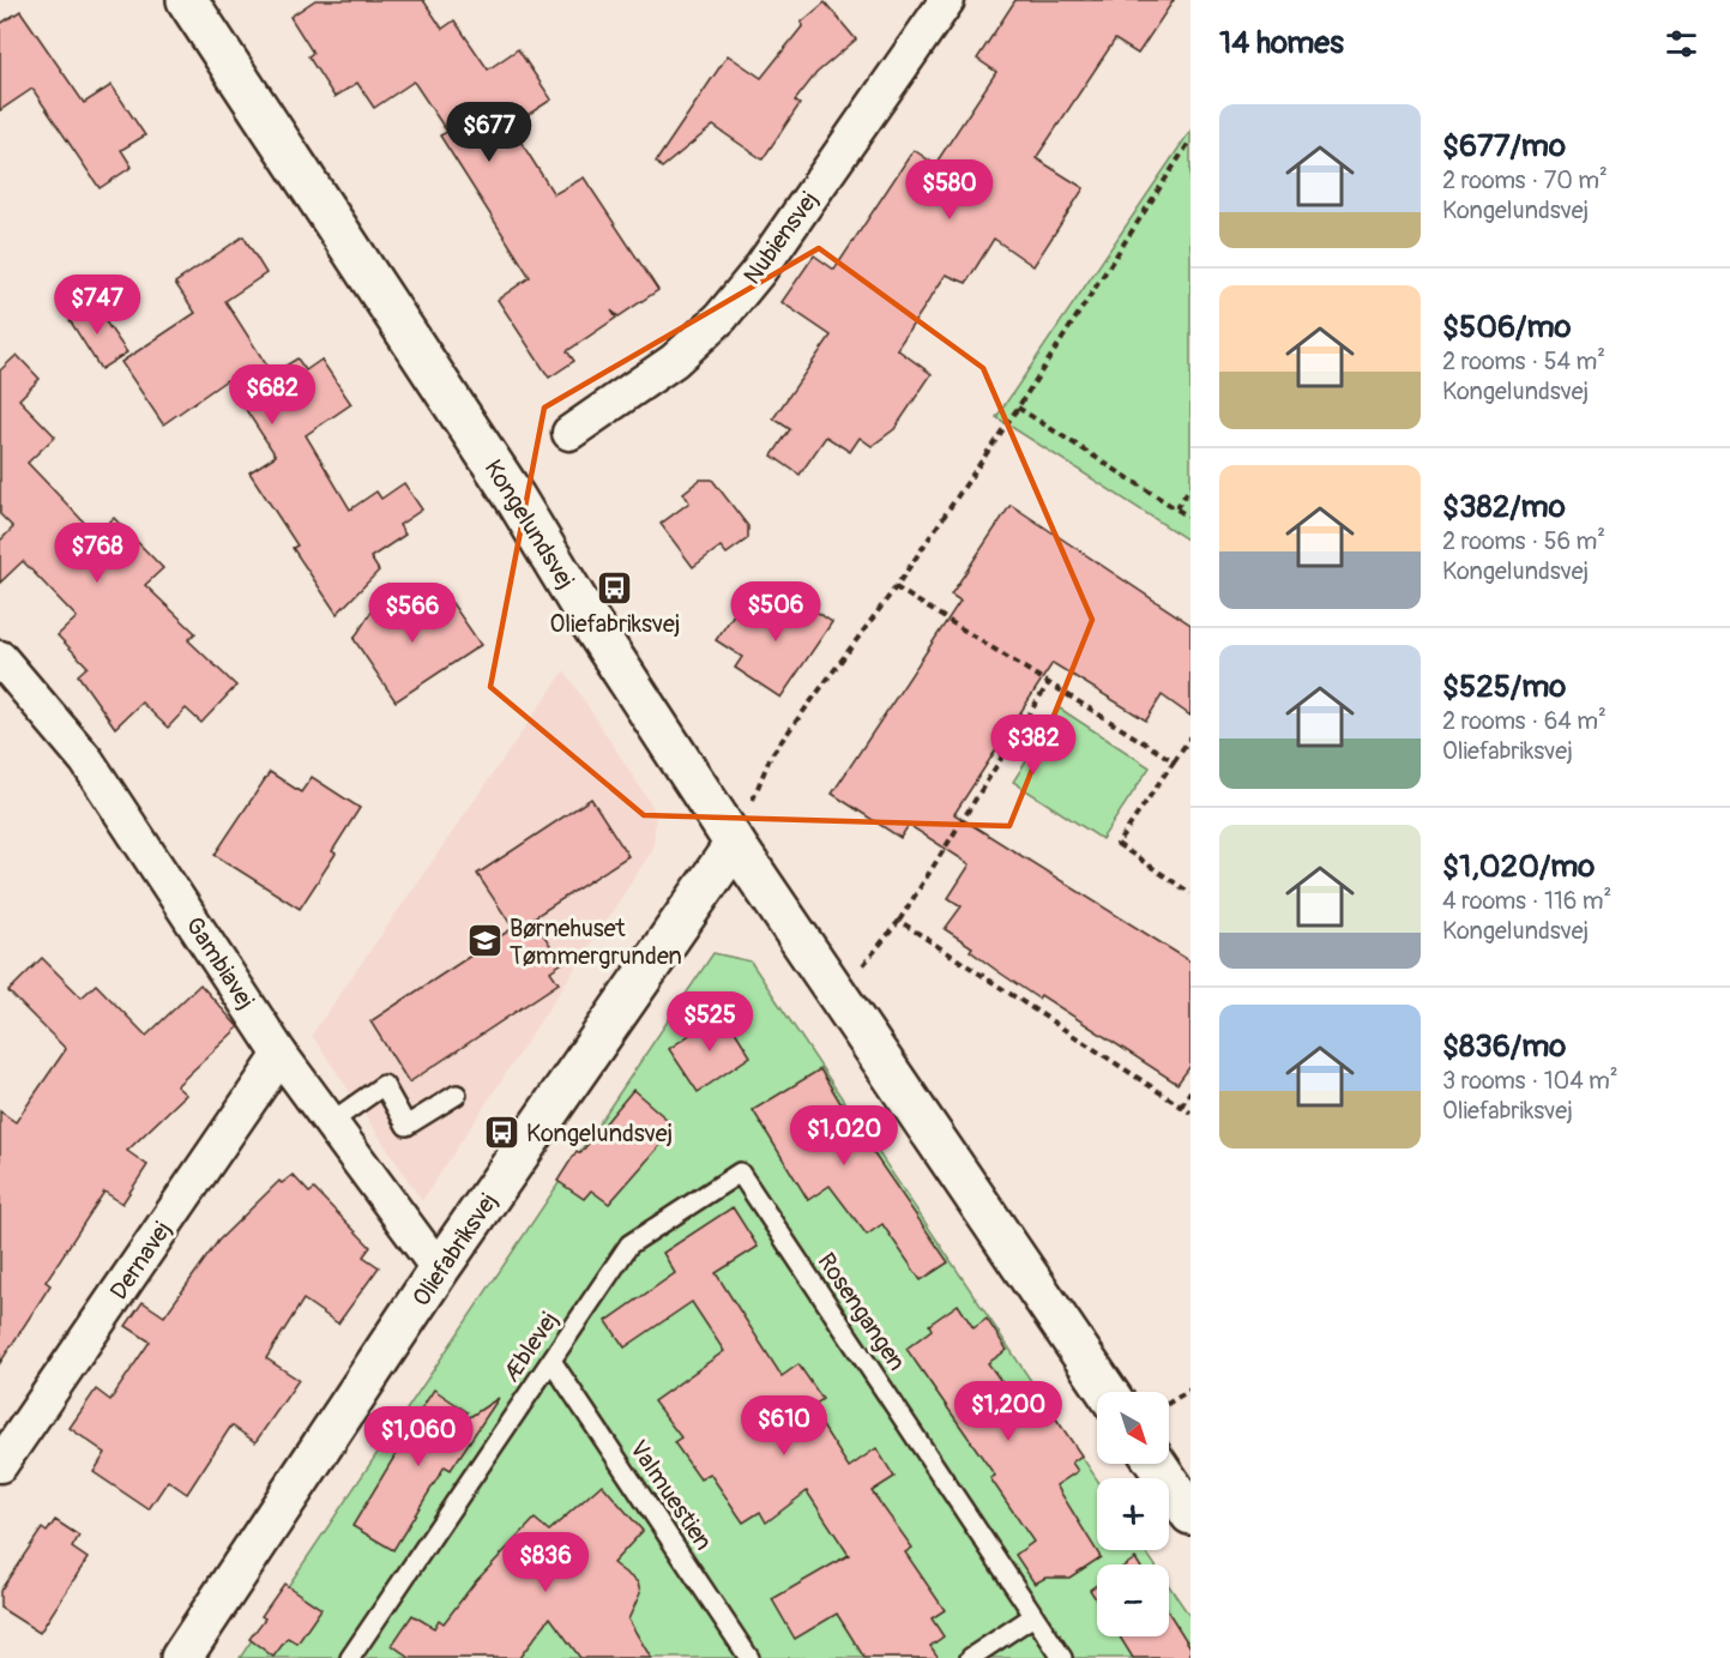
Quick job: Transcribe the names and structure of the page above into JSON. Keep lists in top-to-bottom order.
{
  "streets": {
    "street": [
      "Nubiensvej",
      "Kongelundsvej",
      "Gambiavej",
      "Oliefabriksvej",
      "Dernavej"
    ],
    "lane": ["Rosengangen", "Æblevej", "Valmuestien"]
  },
  "crossings": [
    ["Kongelundsvej", "Oliefabriksvej"],
    ["Gambiavej", "Oliefabriksvej"],
    ["Gambiavej", "Dernavej"],
    ["Rosengangen", "Æblevej"],
    ["Æblevej", "Valmuestien"]
  ],
  "places": {
    "bus stop": ["Oliefabriksvej", "Kongelundsvej"],
    "school or university": ["Børnehuset Tømmergrunden"]
  },
  "north": "bottom right",
  "page": {
    "heading": "14 homes",
    "list": [
      {
        "name": "$677/mo",
        "note": "2 rooms · 70 m² · Kongelundsvej"
      },
      {
        "name": "$506/mo",
        "note": "2 rooms · 54 m² · Kongelundsvej"
      },
      {
        "name": "$382/mo",
        "note": "2 rooms · 56 m² · Kongelundsvej"
      },
      {
        "name": "$525/mo",
        "note": "2 rooms · 64 m² · Oliefabriksvej"
      },
      {
        "name": "$1,020/mo",
        "note": "4 rooms · 116 m² · Kongelundsvej"
      },
      {
        "name": "$836/mo",
        "note": "3 rooms · 104 m² · Oliefabriksvej"
      }
    ],
    "price": [
      "$677",
      "$580",
      "$747",
      "$682",
      "$768",
      "$506",
      "$566",
      "$382",
      "$525",
      "$1,020",
      "$1,200",
      "$610",
      "$1,060",
      "$836"
    ],
    "map_buttons": ["+", "−"]
  }
}
